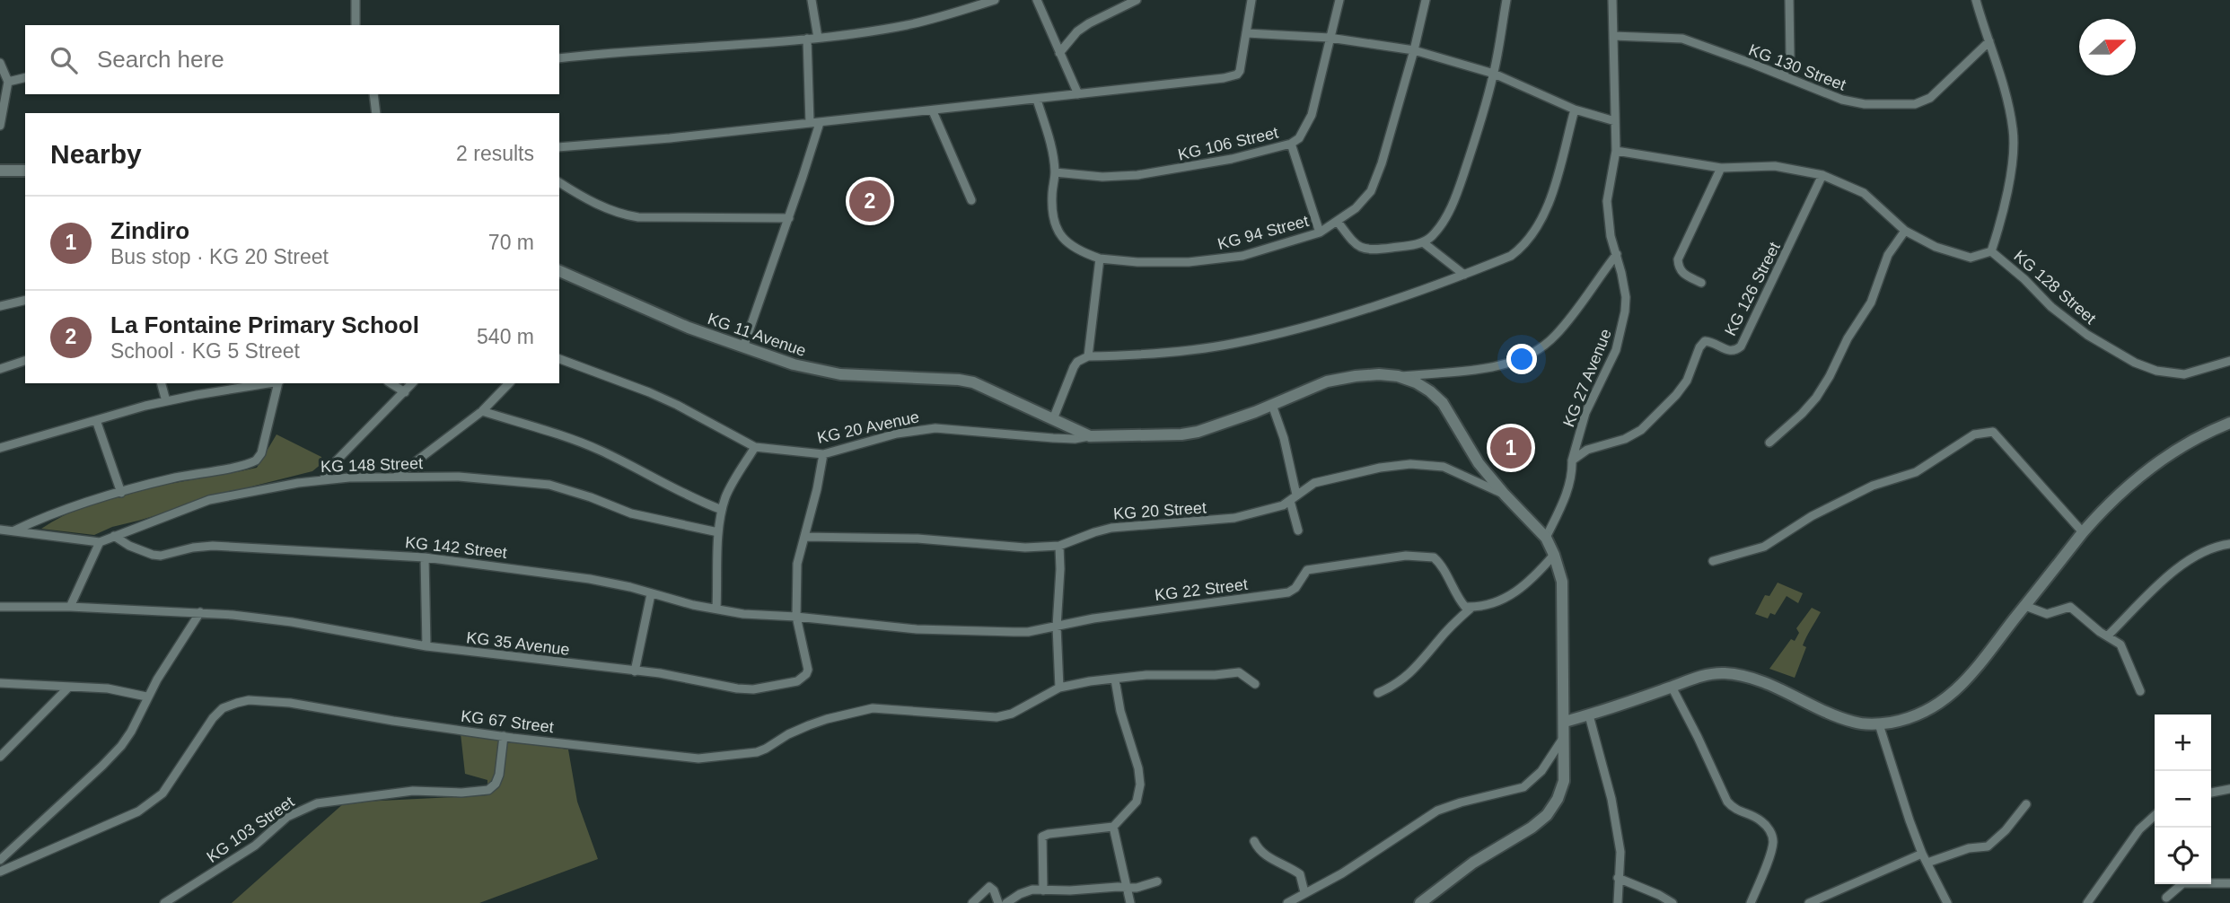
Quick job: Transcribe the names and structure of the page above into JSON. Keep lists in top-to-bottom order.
{
  "streets": {
    "main road": ["KG 11 Avenue"],
    "street": [
      "KG 130 Street",
      "KG 106 Street",
      "KG 94 Street",
      "KG 128 Street",
      "KG 126 Street",
      "KG 27 Avenue",
      "KG 20 Avenue",
      "KG 148 Street",
      "KG 20 Street",
      "KG 142 Street",
      "KG 22 Street",
      "KG 35 Avenue",
      "KG 67 Street",
      "KG 103 Street"
    ]
  },
  "crossings": [
    ["KG 130 Street", "KG 27 Avenue"],
    ["KG 106 Street", "KG 94 Street"],
    ["KG 128 Street", "KG 126 Street"],
    ["KG 128 Street", "KG 27 Avenue"],
    ["KG 126 Street", "KG 27 Avenue"],
    ["KG 11 Avenue", "KG 20 Avenue"],
    ["KG 20 Avenue", "KG 35 Avenue"],
    ["KG 148 Street", "KG 142 Street"],
    ["KG 20 Street", "KG 35 Avenue"],
    ["KG 142 Street", "KG 22 Street"],
    ["KG 142 Street", "KG 35 Avenue"],
    ["KG 22 Street", "KG 35 Avenue"],
    ["KG 67 Street", "KG 103 Street"]
  ],
  "north": "right",
  "page": {
    "search": "Search here",
    "heading": ["Nearby", "2 results"],
    "pins": ["2", "1"],
    "list": [
      {
        "mark": "1",
        "name": "Zindiro",
        "note": "Bus stop · KG 20 Street",
        "value": "70 m"
      },
      {
        "mark": "2",
        "name": "La Fontaine Primary School",
        "note": "School · KG 5 Street",
        "value": "540 m"
      }
    ],
    "map_buttons": ["+", "−"]
  }
}
